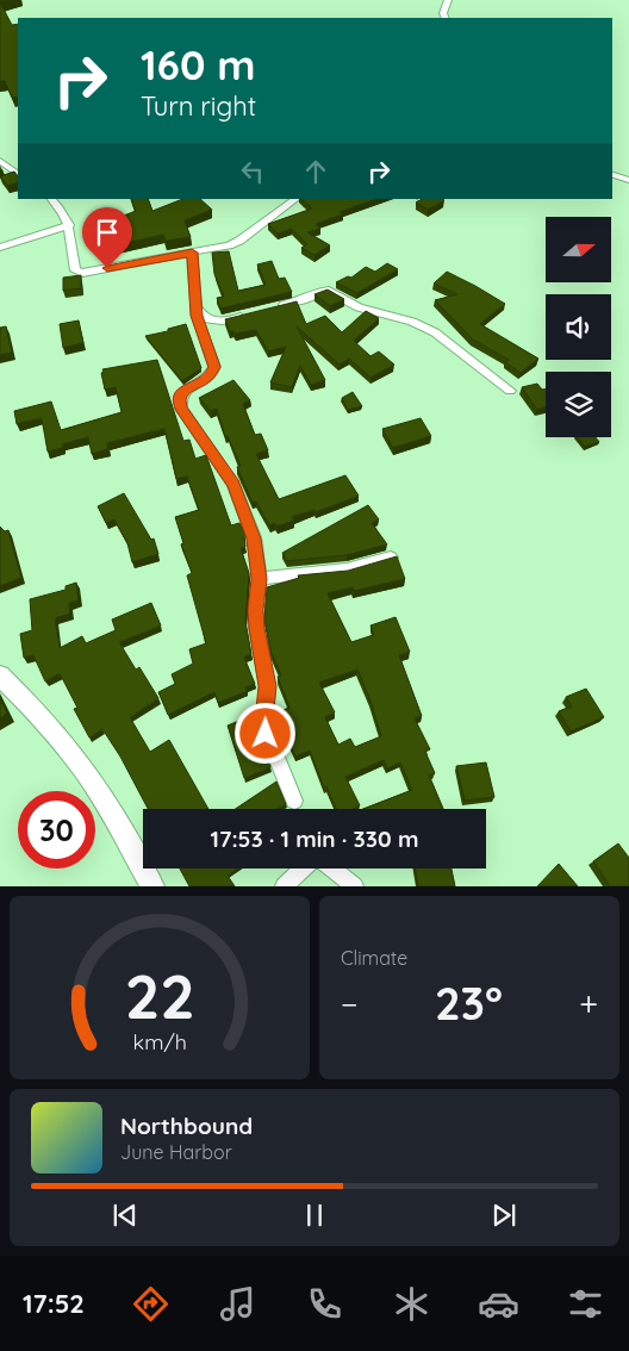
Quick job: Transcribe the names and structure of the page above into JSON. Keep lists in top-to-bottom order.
{
  "north": "right",
  "page": {
    "turn": ["160 m", "Turn right"],
    "limit": "30",
    "trip": "17:53 · 1 min · 330 m",
    "tile": "Climate",
    "heat": ["−", "23°", "+"],
    "song": ["Northbound", "June Harbor"],
    "tabs": "17:52",
    "gauge": ["22", "km/h"]
  }
}
